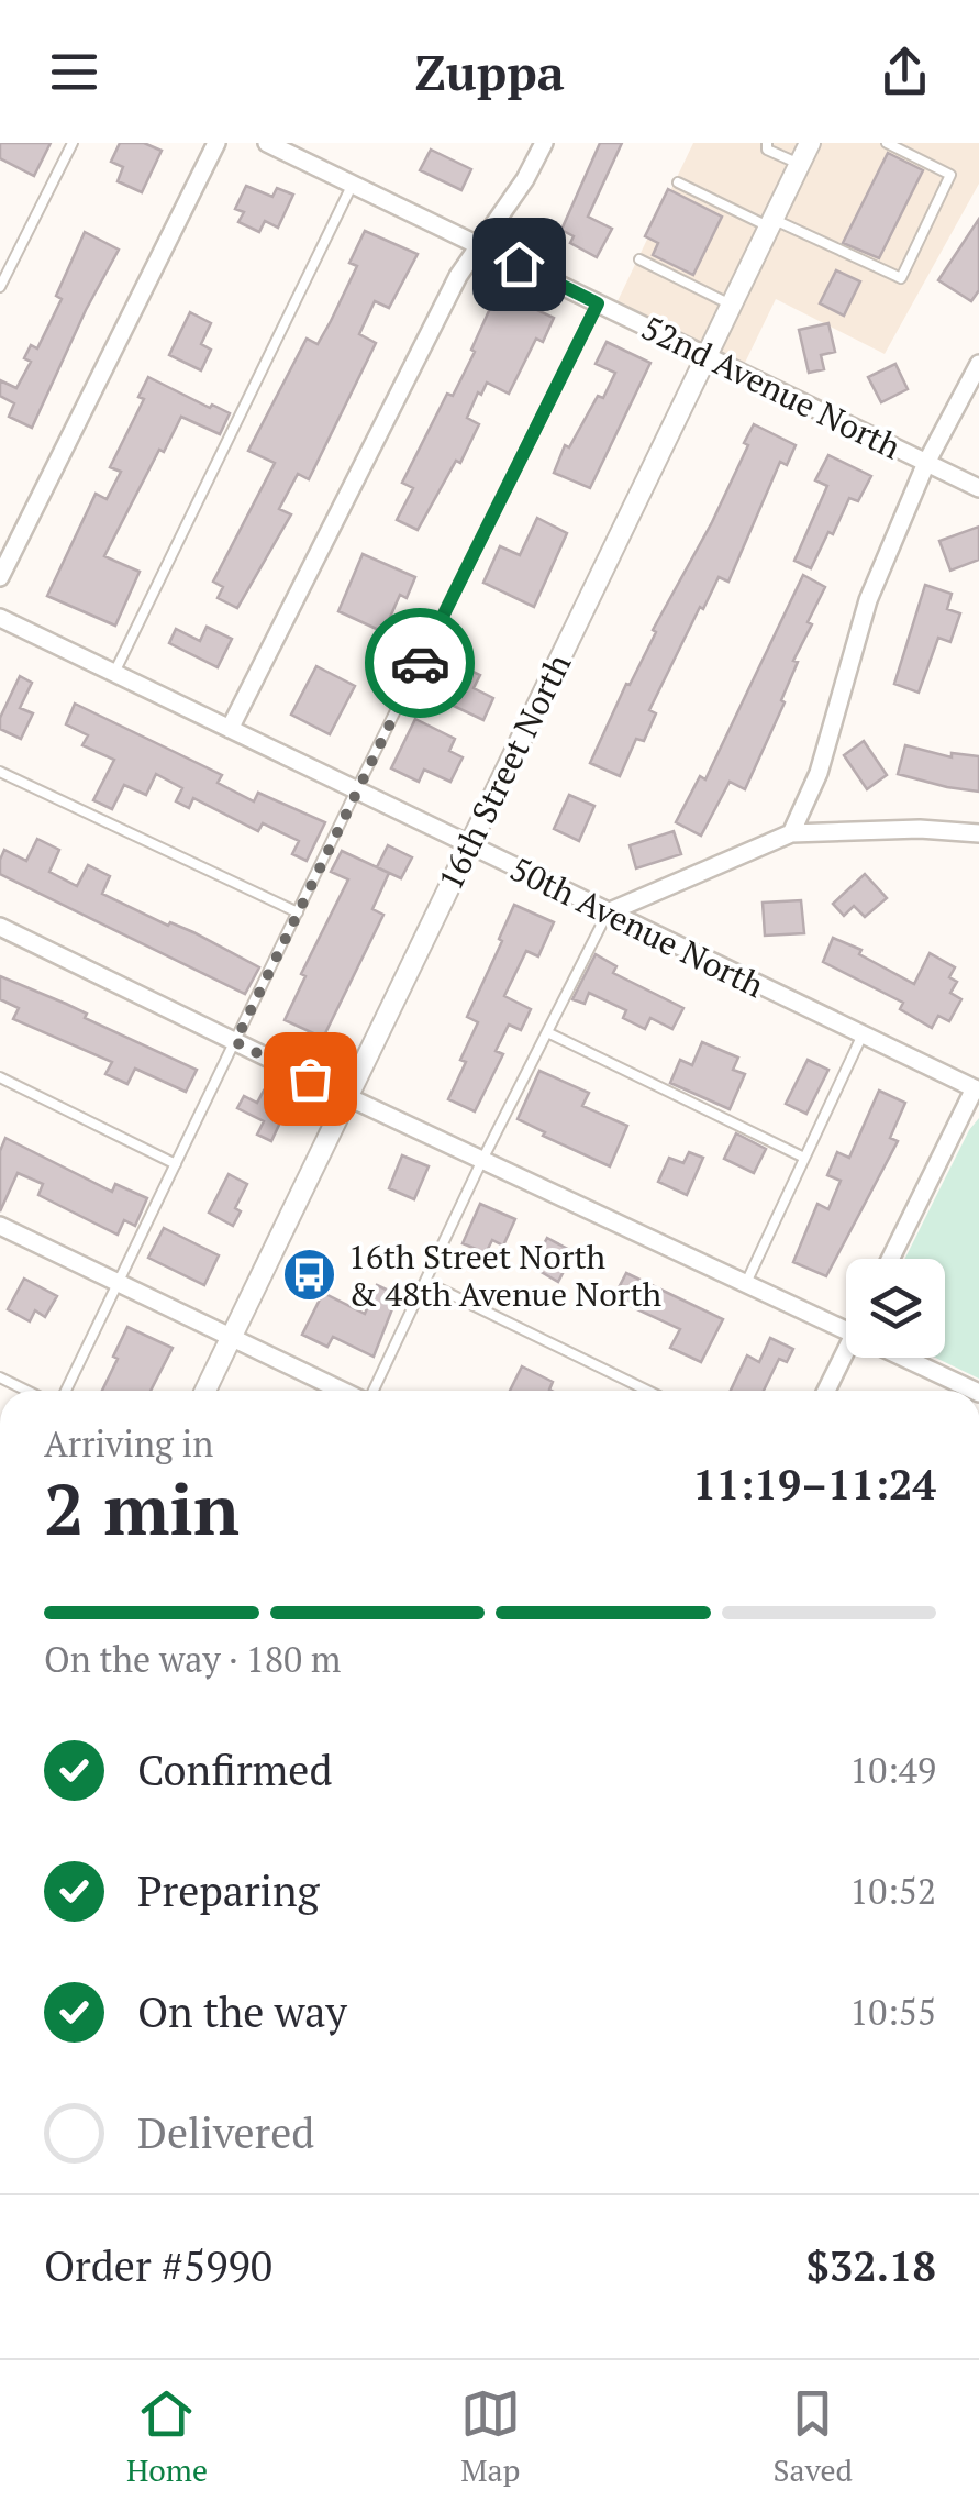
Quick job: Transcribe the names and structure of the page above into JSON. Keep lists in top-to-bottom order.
{
  "streets": {
    "street": ["52nd Avenue North", "16th Street North", "50th Avenue North"]
  },
  "crossings": [
    ["52nd Avenue North", "16th Street North"],
    ["16th Street North", "50th Avenue North"]
  ],
  "places": {
    "bus stop": ["16th Street North & 48th Avenue North"]
  },
  "page": {
    "header": "Zuppa",
    "heading": ["2 min", "Arriving in", "11:19–11:24"],
    "panel": ["Order #5990", "$32.18"],
    "bar": "On the way · 180 m",
    "list": [
      ["Confirmed", "10:49"],
      ["Preparing", "10:52"],
      ["On the way", "10:55"],
      "Delivered"
    ],
    "tabs": ["Home", "Map", "Saved"]
  }
}
